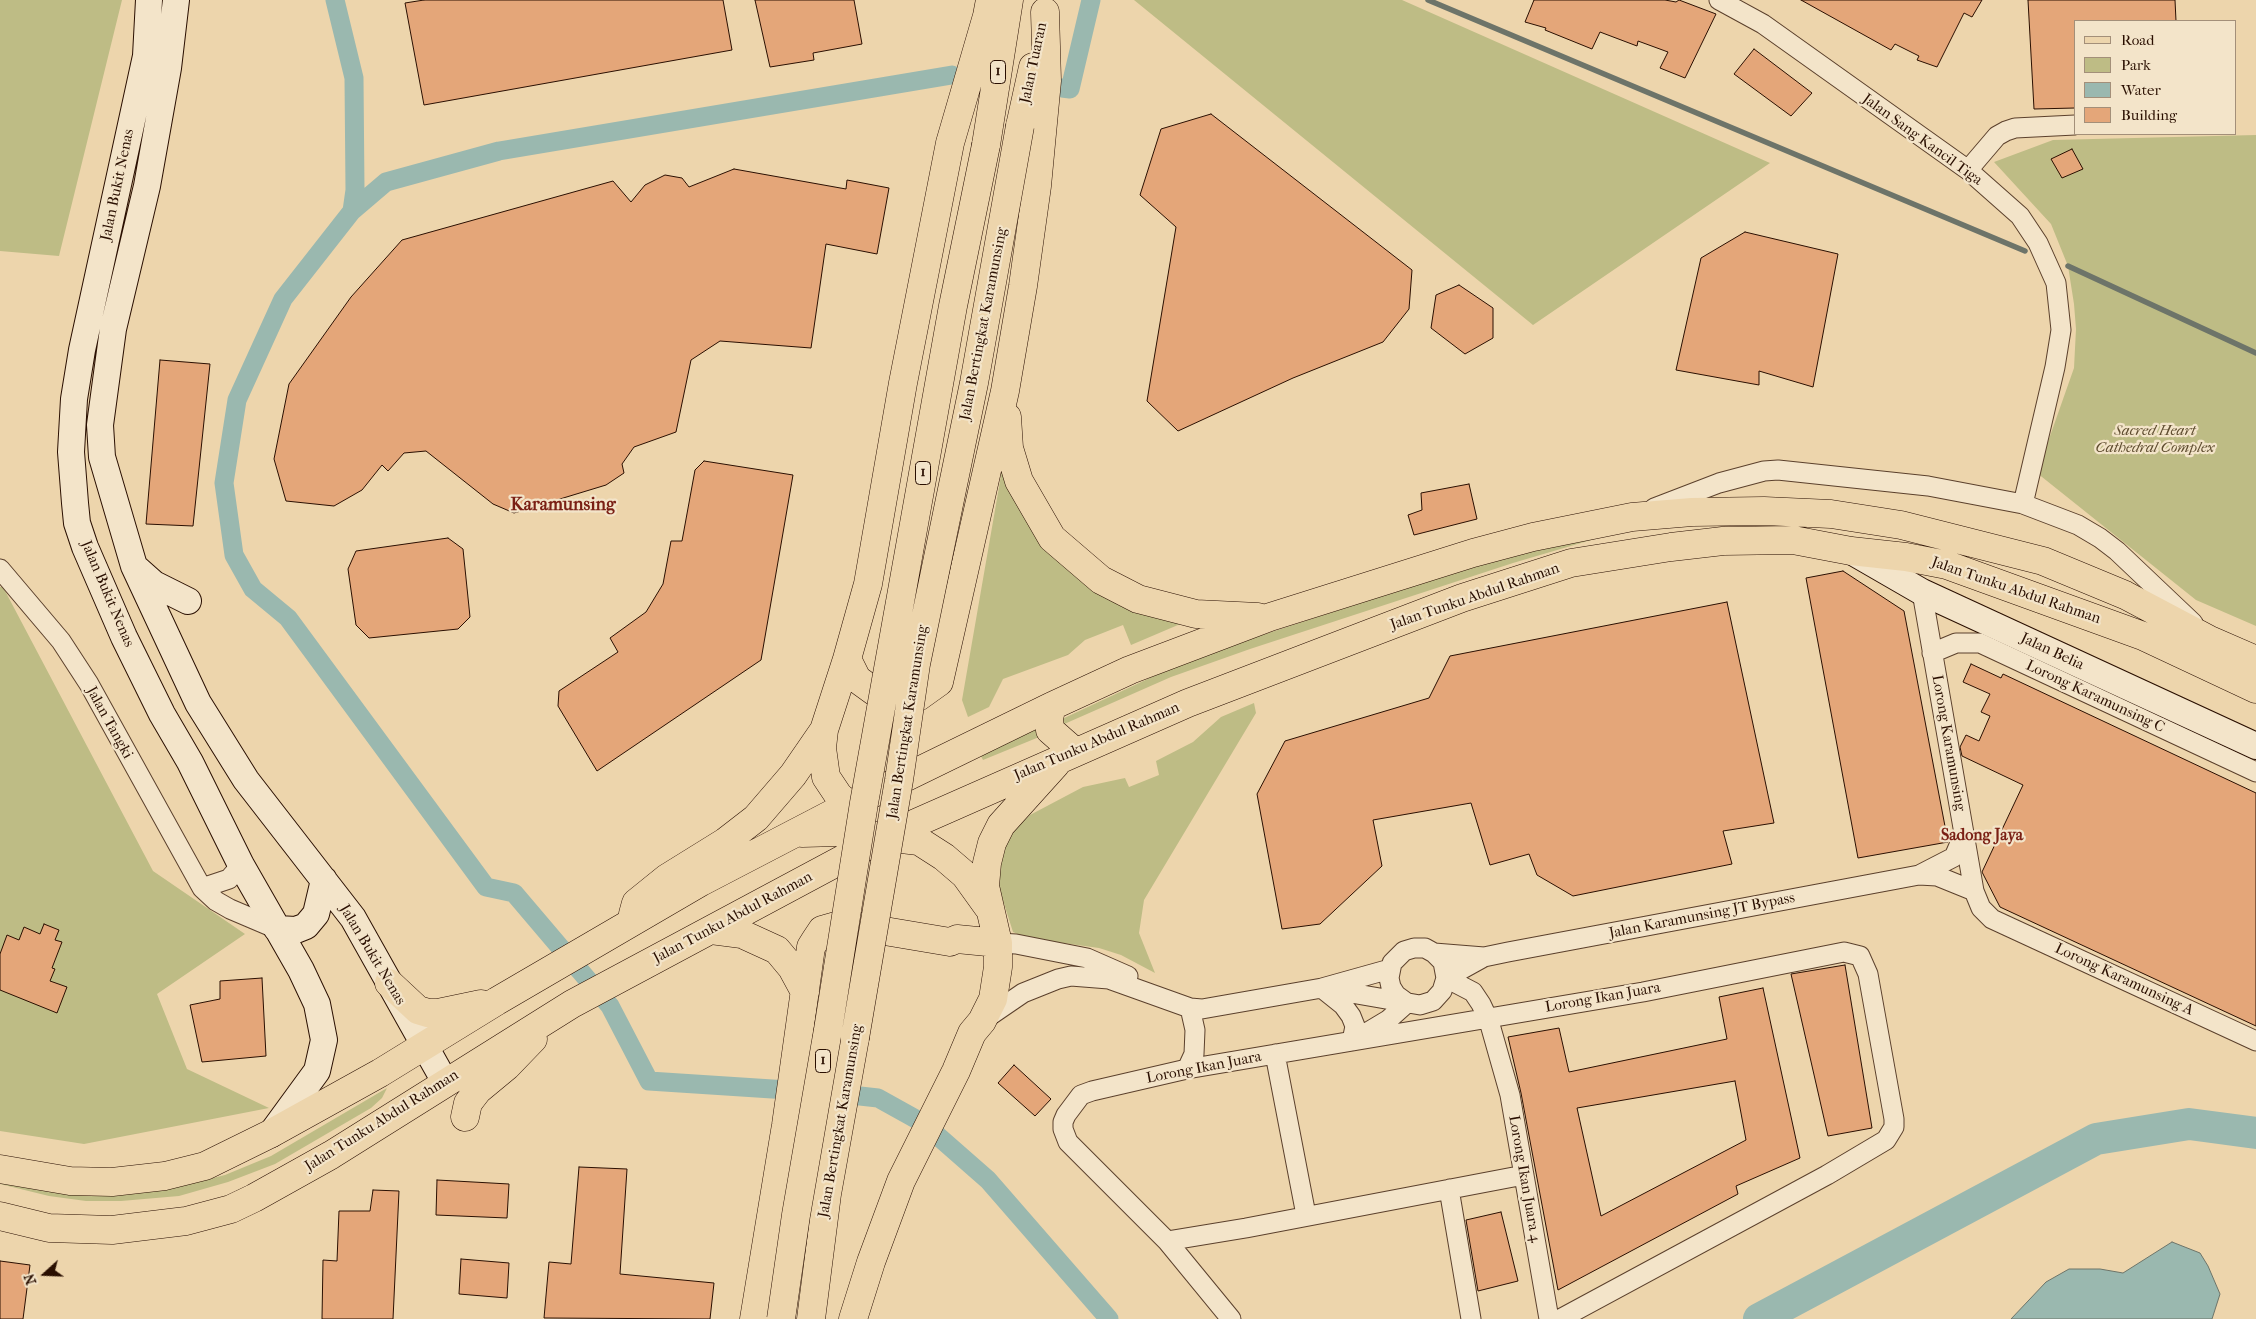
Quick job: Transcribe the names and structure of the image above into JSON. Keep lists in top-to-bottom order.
{
  "streets": {
    "main road": [
      "Jalan Tuaran",
      "1",
      "Jalan Bukit Nenas",
      "Jalan Bertingkat Karamunsing",
      "Jalan Tunku Abdul Rahman",
      "Jalan Belia"
    ],
    "street": [
      "Jalan Sang Kancil Tiga",
      "Lorong Karamunsing C",
      "Jalan Tangki",
      "Lorong Karamunsing",
      "Jalan Karamunsing JT Bypass",
      "Lorong Karamunsing A",
      "Lorong Ikan Juara",
      "Lorong Ikan Juara 4"
    ]
  },
  "crossings": [
    ["Jalan Tuaran", "Jalan Bertingkat Karamunsing"],
    ["Jalan Bukit Nenas", "Jalan Tunku Abdul Rahman"],
    ["Jalan Bukit Nenas", "Jalan Tangki"],
    ["Jalan Tunku Abdul Rahman", "Jalan Belia"],
    ["Jalan Belia", "Lorong Karamunsing"],
    ["Lorong Karamunsing C", "Lorong Karamunsing"],
    ["Lorong Karamunsing", "Lorong Karamunsing A"],
    ["Jalan Karamunsing JT Bypass", "Lorong Ikan Juara 4"],
    ["Lorong Ikan Juara", "Lorong Ikan Juara 4"]
  ],
  "districts": ["Karamunsing", "Sadong Jaya"],
  "parks": ["Sacred Heart Cathedral Complex"],
  "legend": [
    "Road",
    "Park",
    "Water",
    "Building"
  ],
  "north": "left"
}
